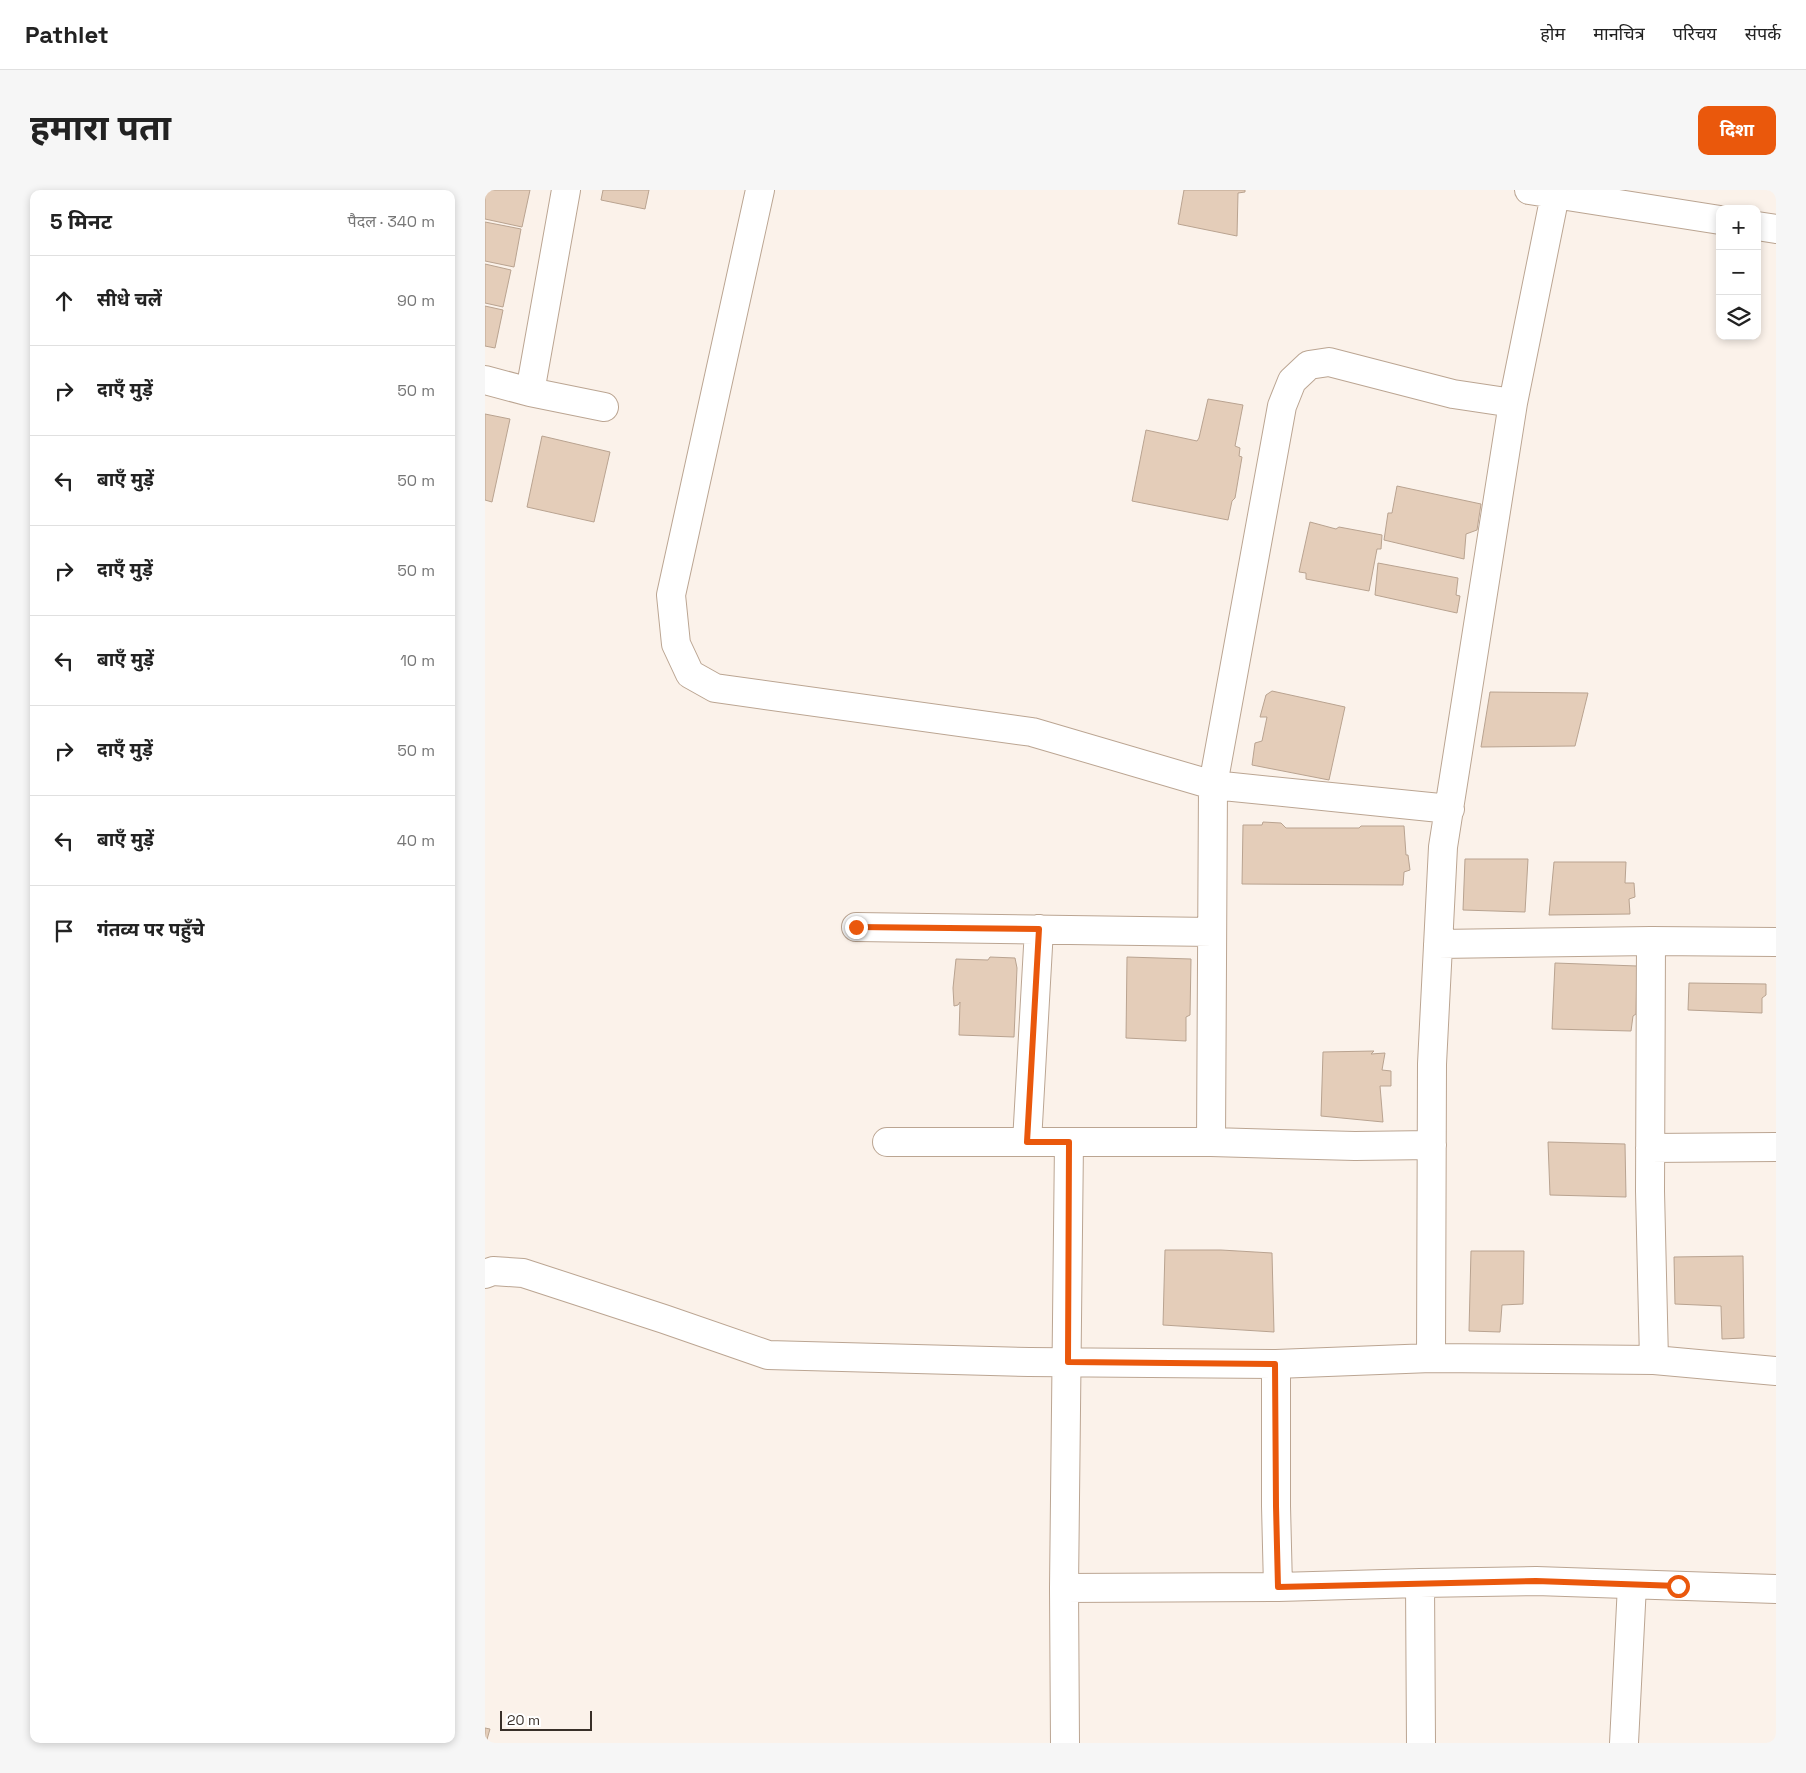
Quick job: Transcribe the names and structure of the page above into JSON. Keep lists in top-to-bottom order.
{
  "scale_bar": "20 m",
  "page": {
    "header": "Pathlet",
    "nav": [
      "होम",
      "मानचित्र",
      "परिचय",
      "संपर्क"
    ],
    "title": "हमारा पता",
    "buttons": "दिशा",
    "heading": ["5 मिनट", "पैदल · 340 m"],
    "map_buttons": ["+", "−"],
    "list": [
      ["सीधे चलें", "90 m"],
      ["दाएँ मुड़ें", "50 m"],
      ["बाएँ मुड़ें", "50 m"],
      ["दाएँ मुड़ें", "50 m"],
      ["बाएँ मुड़ें", "10 m"],
      ["दाएँ मुड़ें", "50 m"],
      ["बाएँ मुड़ें", "40 m"],
      "गंतव्य पर पहुँचे"
    ],
    "scale": "20 m"
  }
}
